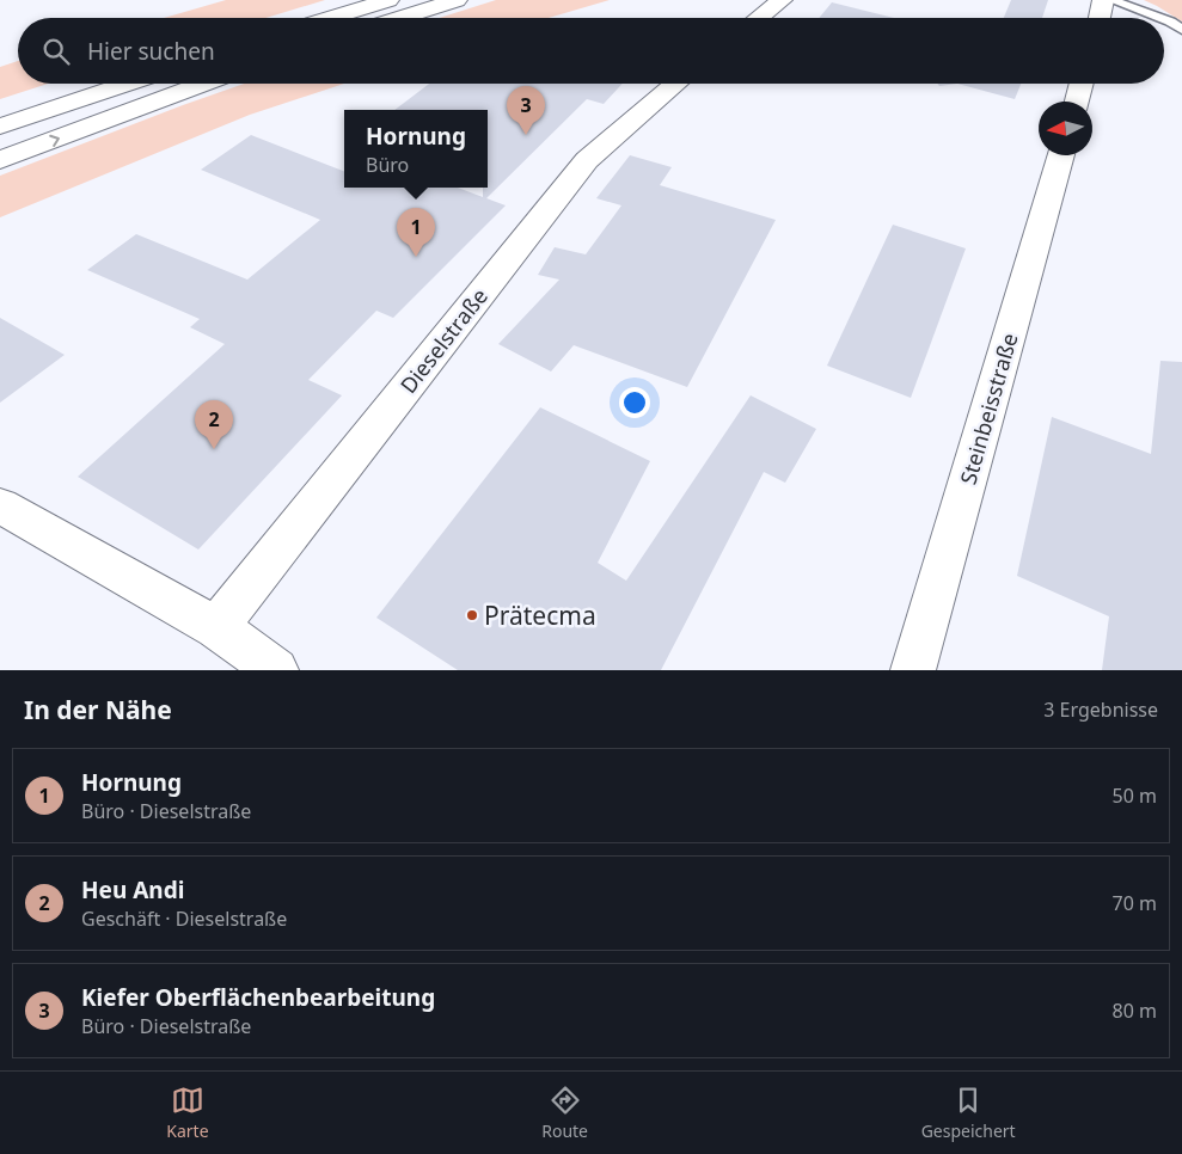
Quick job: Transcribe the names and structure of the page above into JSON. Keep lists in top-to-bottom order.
{
  "streets": {
    "main road": ["Dieselstraße", "Steinbeisstraße"]
  },
  "places": ["Prätecma"],
  "north": "left",
  "page": {
    "search": "Hier suchen",
    "pins": ["3", "1", "2"],
    "popup": ["Hornung", "Büro"],
    "heading": ["In der Nähe", "3 Ergebnisse"],
    "list": [
      {
        "mark": "1",
        "name": "Hornung",
        "note": "Büro · Dieselstraße",
        "value": "50 m"
      },
      {
        "mark": "2",
        "name": "Heu Andi",
        "note": "Geschäft · Dieselstraße",
        "value": "70 m"
      },
      {
        "mark": "3",
        "name": "Kiefer Oberflächenbearbeitung",
        "note": "Büro · Dieselstraße",
        "value": "80 m"
      }
    ],
    "nav": ["Karte", "Route", "Gespeichert"]
  }
}
